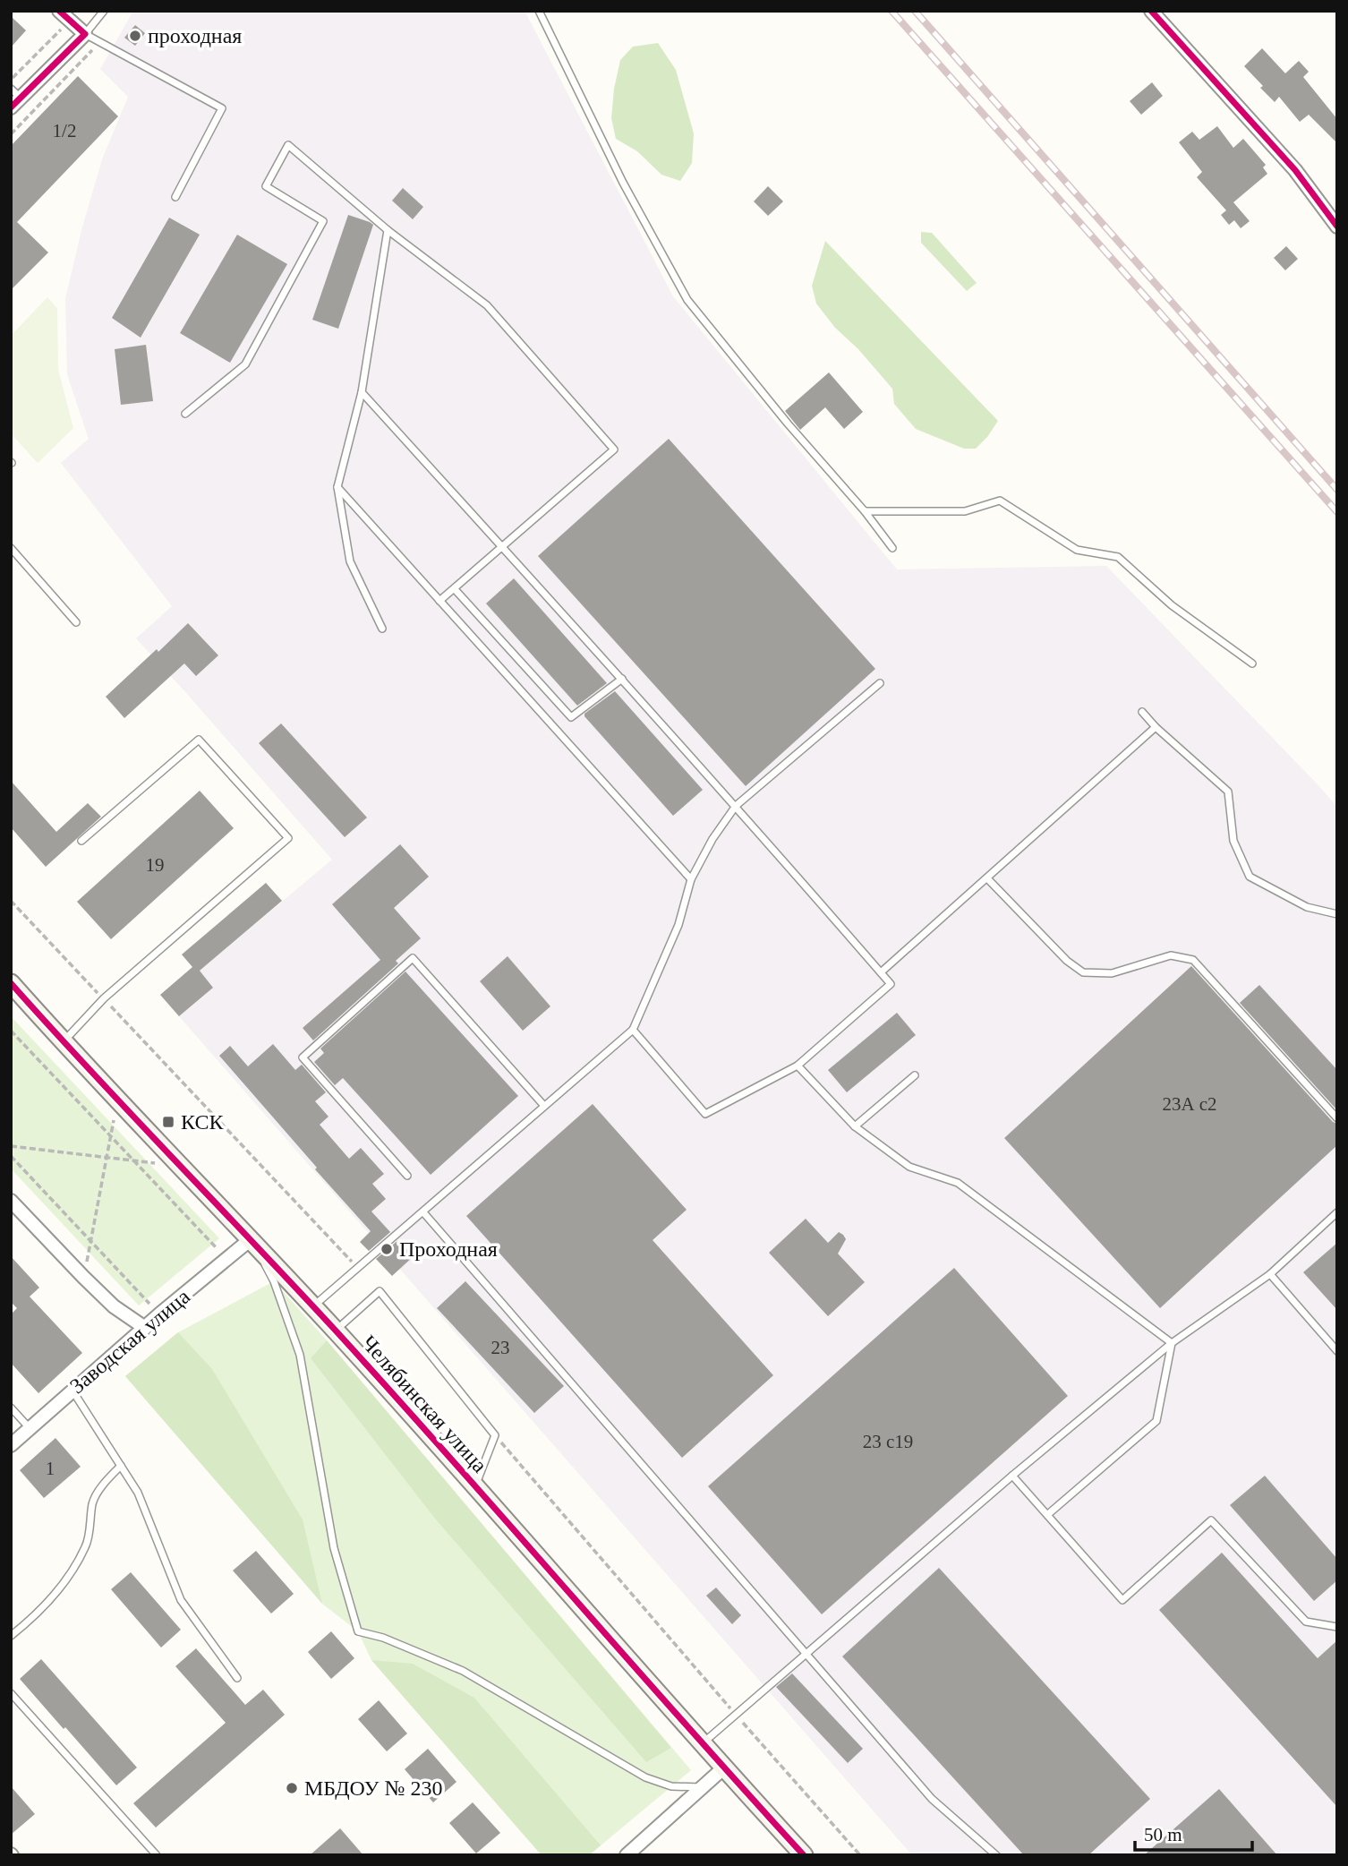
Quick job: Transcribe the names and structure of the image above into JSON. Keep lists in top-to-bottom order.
{
  "streets": {
    "street": ["Заводская улица", "Челябинская улица"]
  },
  "crossings": [
    ["Заводская улица", "Челябинская улица"]
  ],
  "places": {
    "other": ["проходная", "Проходная", "МБДОУ № 230"],
    "transit": ["КСК"]
  },
  "house_numbers": [
    "1/2",
    "19",
    "23А с2",
    "23",
    "23 с19",
    "1"
  ],
  "scale_bar": "50 m"
}
